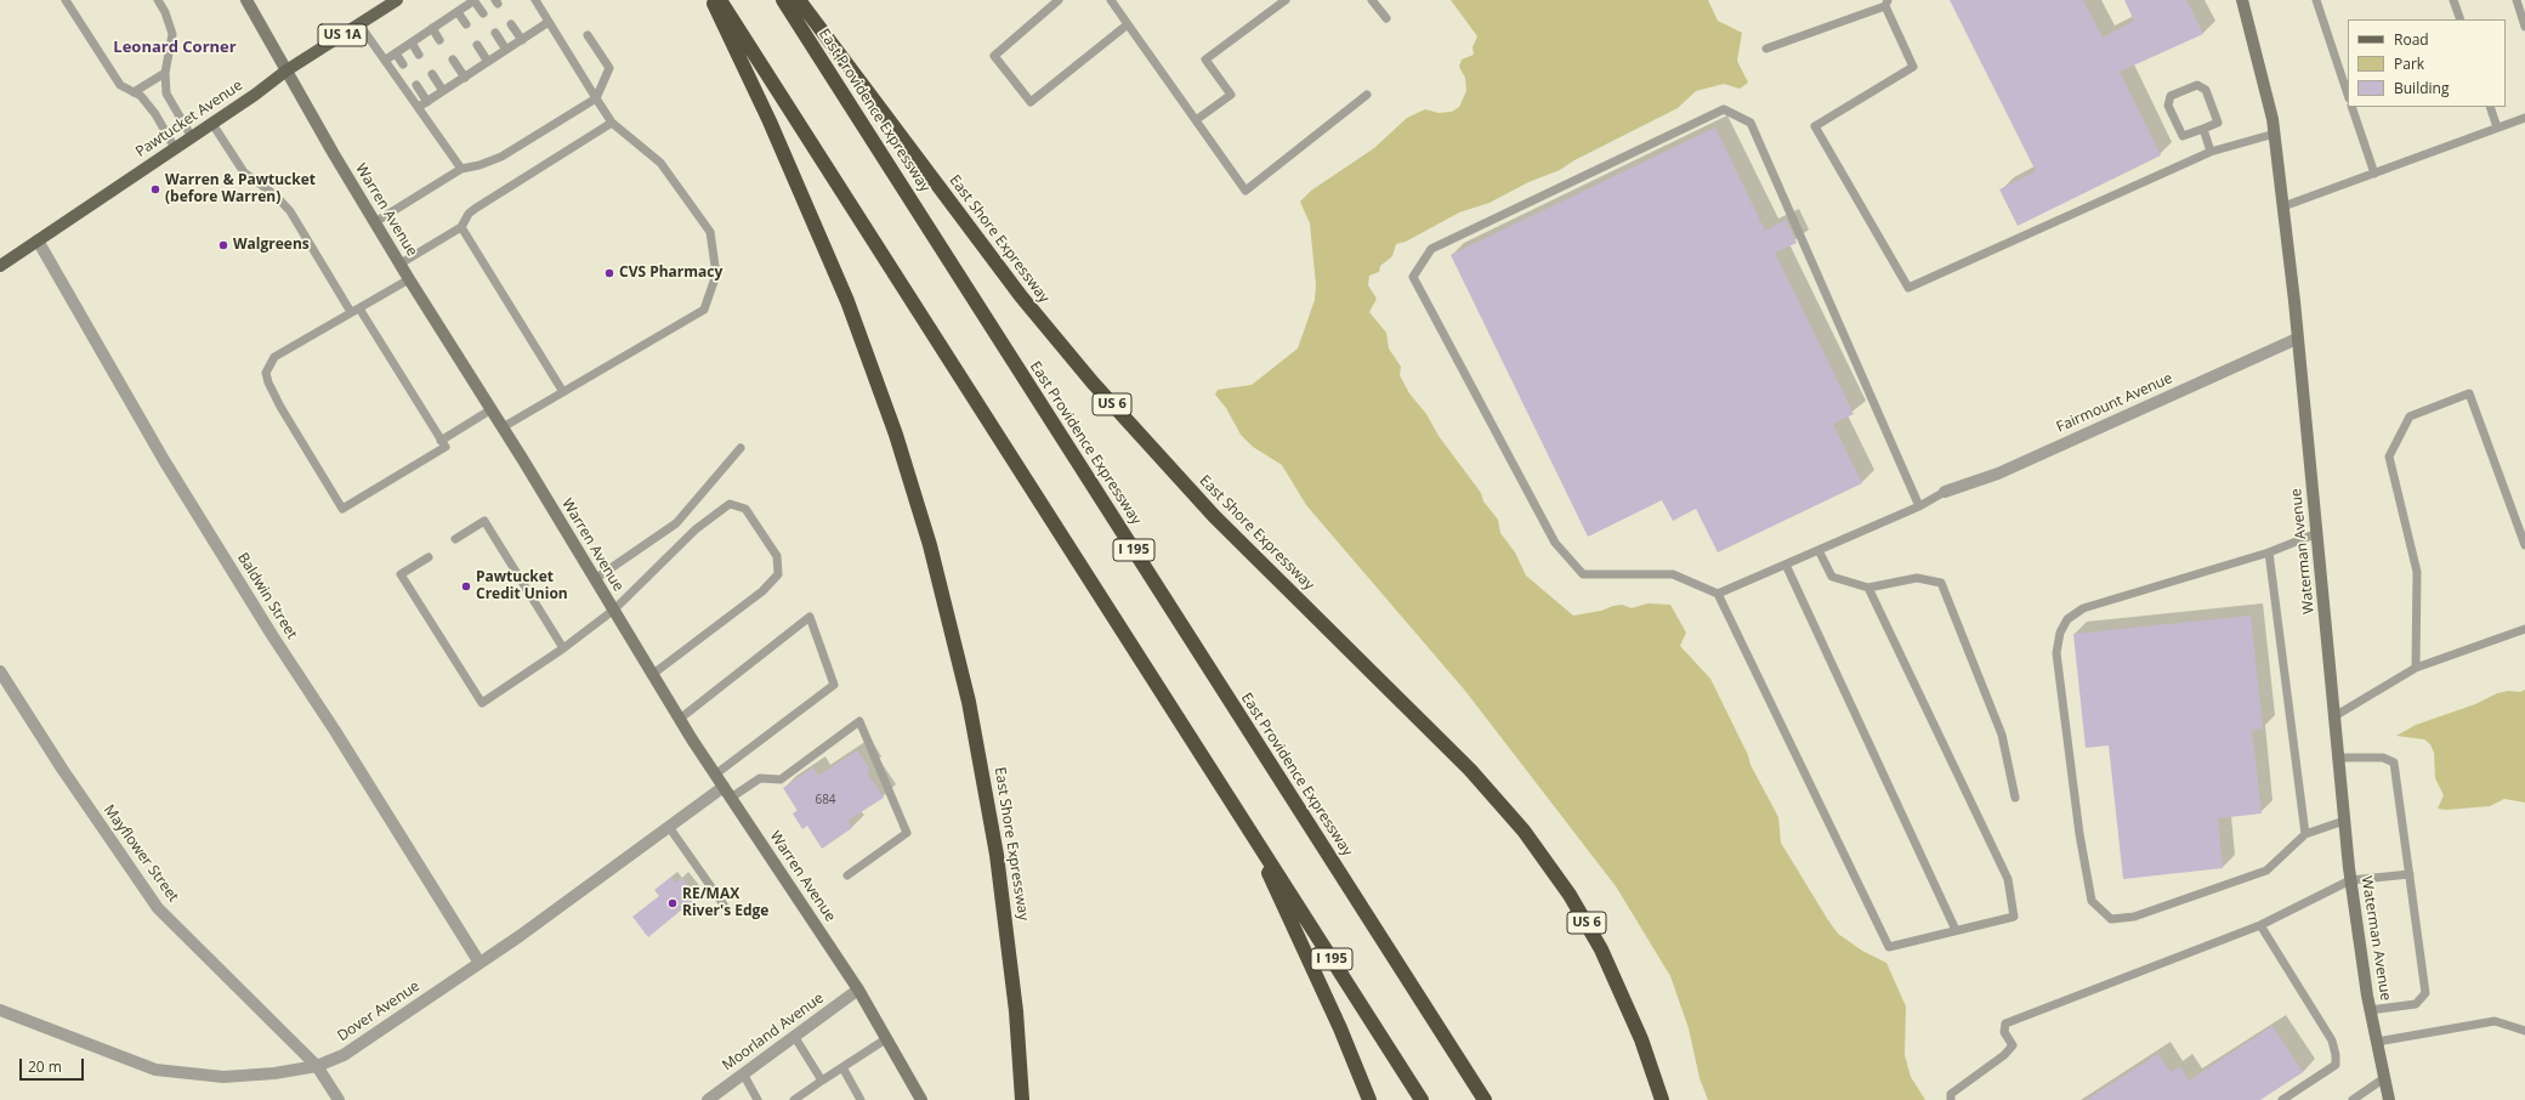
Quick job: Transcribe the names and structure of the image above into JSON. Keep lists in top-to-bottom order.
{
  "streets": {
    "highway": [
      "East Providence Expressway",
      "East Shore Expressway",
      "US 6",
      "I 195"
    ],
    "main road": [
      "US 1A",
      "Pawtucket Avenue",
      "Warren Avenue",
      "Waterman Avenue"
    ],
    "street": [
      "Fairmount Avenue",
      "Baldwin Street",
      "Mayflower Street",
      "Dover Avenue",
      "Moorland Avenue"
    ]
  },
  "crossings": [
    ["Pawtucket Avenue", "Warren Avenue"],
    ["Pawtucket Avenue", "Baldwin Street"],
    ["Warren Avenue", "Dover Avenue"],
    ["Warren Avenue", "Moorland Avenue"],
    ["Fairmount Avenue", "Waterman Avenue"],
    ["Baldwin Street", "Dover Avenue"],
    ["Mayflower Street", "Dover Avenue"]
  ],
  "districts": ["Leonard Corner"],
  "places": [
    "Warren & Pawtucket (before Warren)",
    "Walgreens",
    "CVS Pharmacy",
    "Pawtucket Credit Union",
    "RE/MAX River's Edge"
  ],
  "house_numbers": ["684"],
  "legend": ["Road", "Park", "Building"],
  "scale_bar": "20 m"
}
